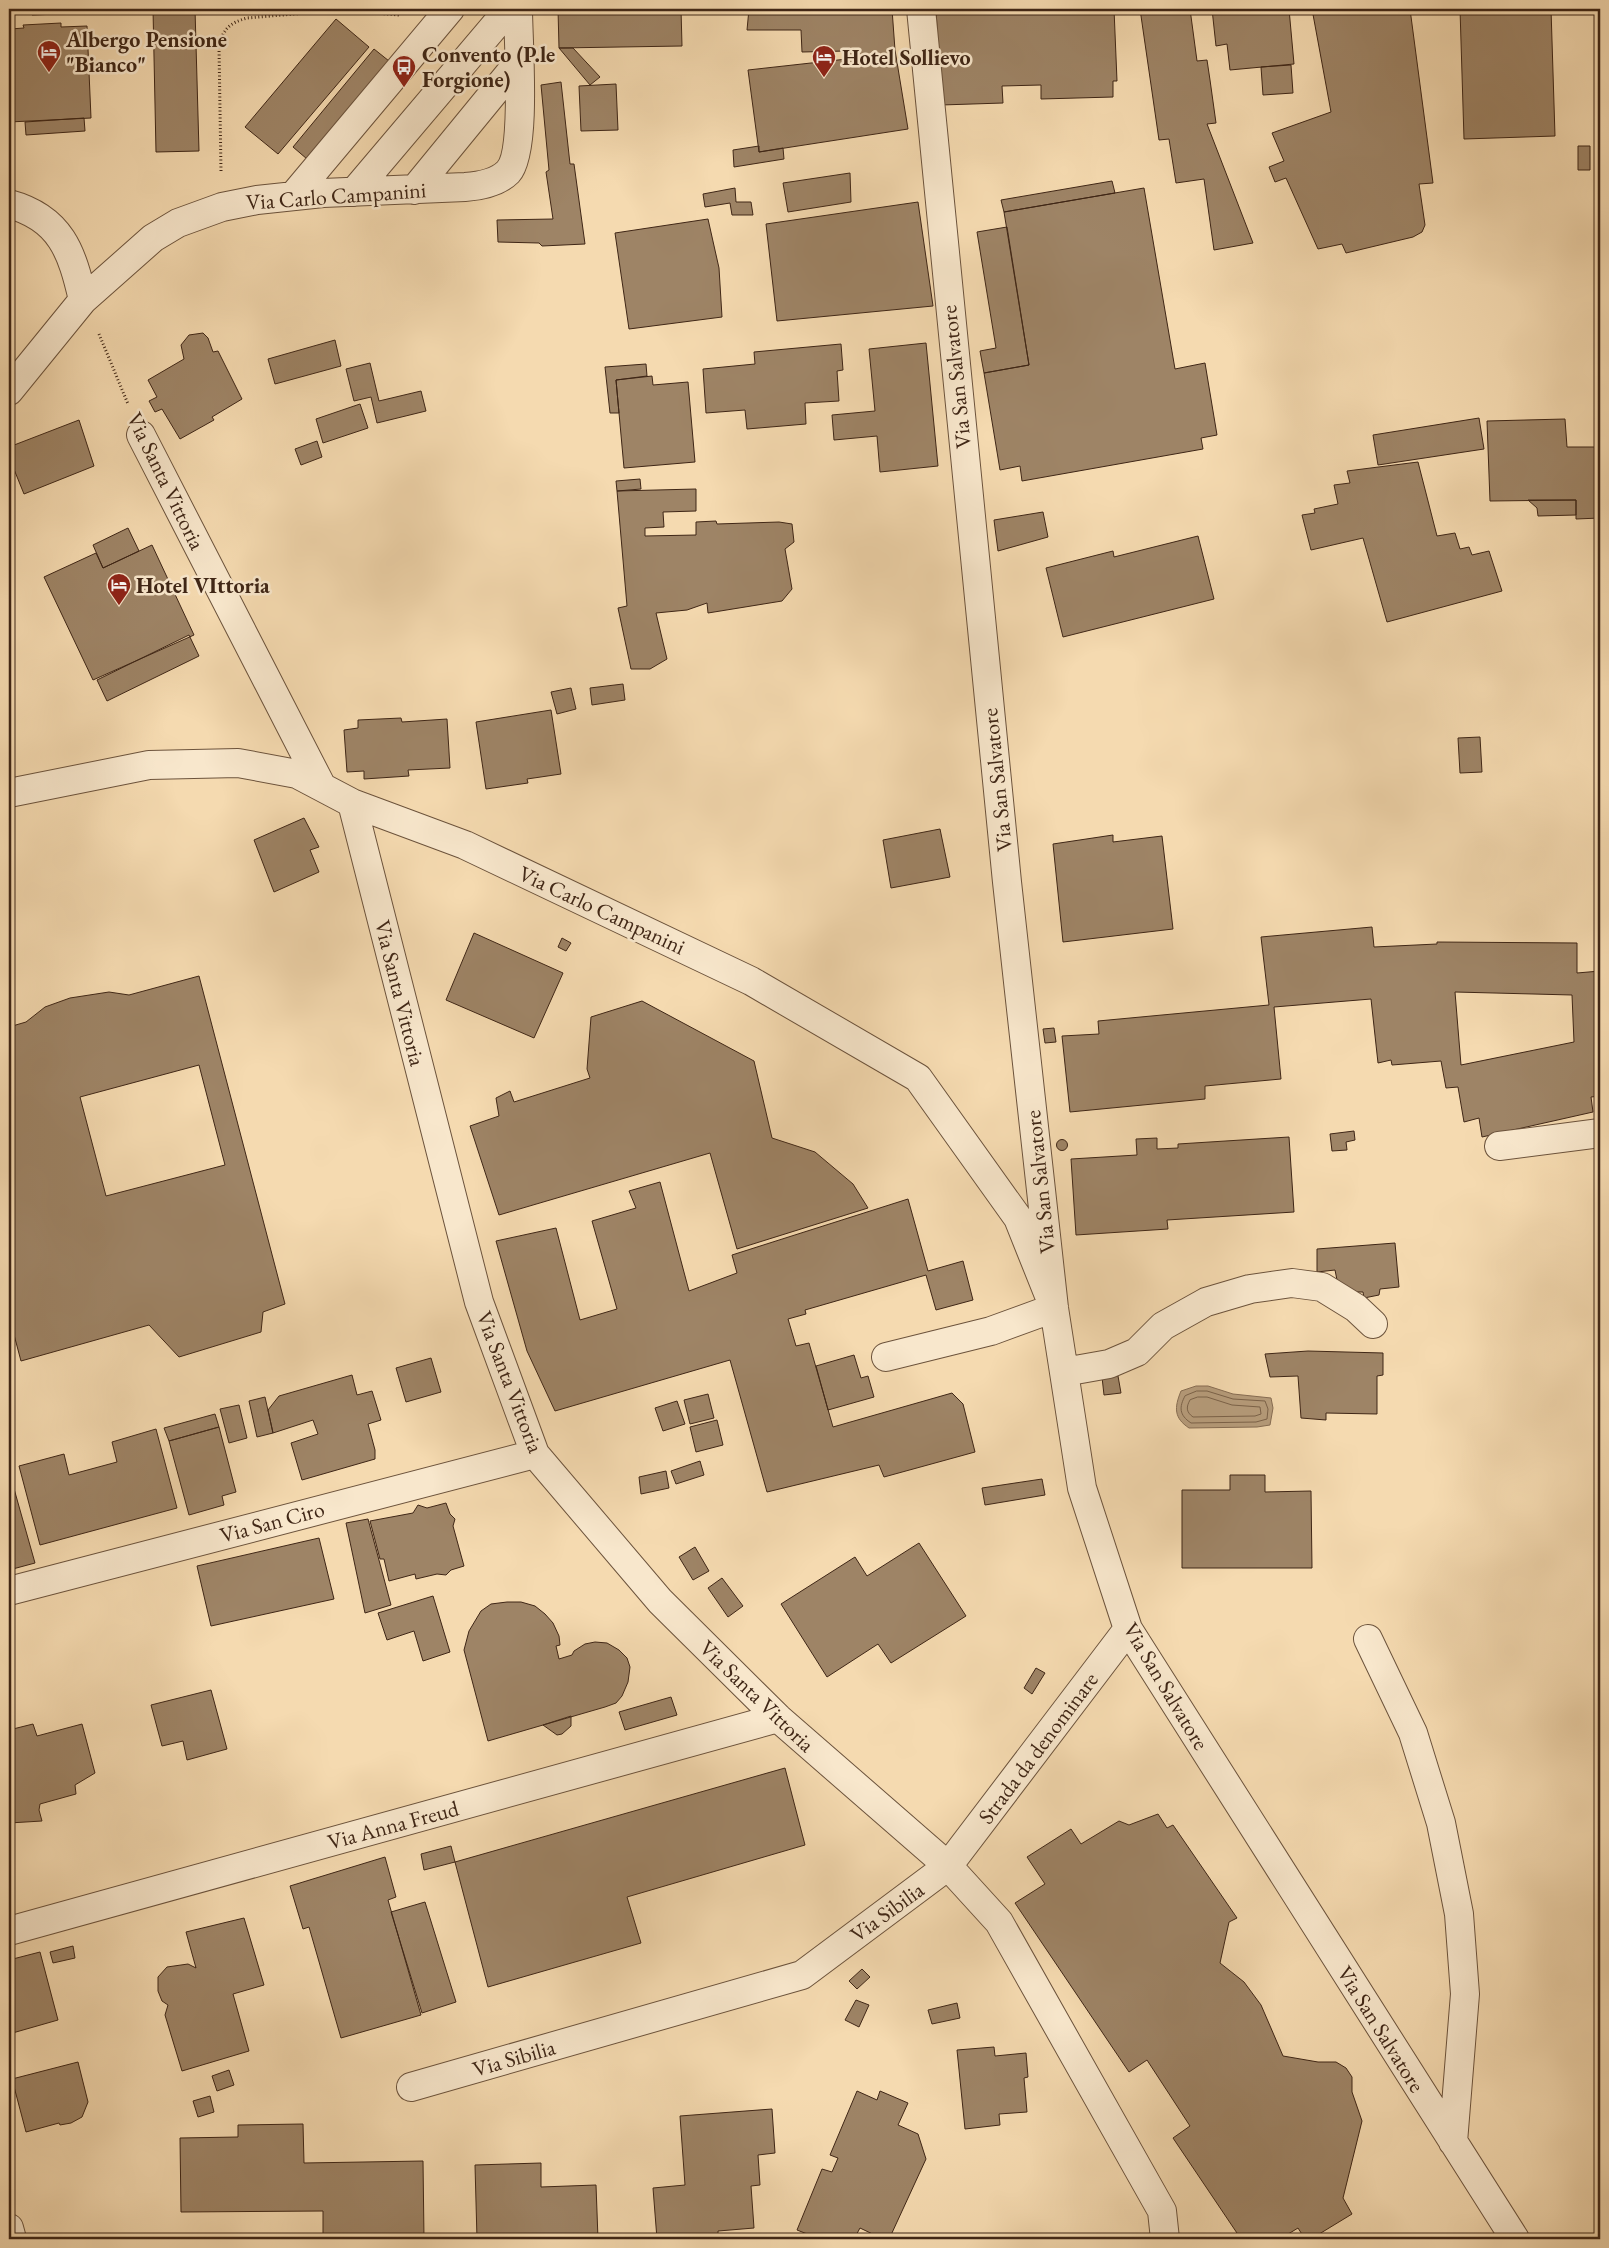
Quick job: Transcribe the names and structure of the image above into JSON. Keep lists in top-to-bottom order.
{
  "streets": {
    "street": [
      "Via Carlo Campanini",
      "Via San Salvatore",
      "Via Santa Vittoria",
      "Via San Ciro",
      "Strada da denominare",
      "Via Anna Freud",
      "Via Sibilia"
    ]
  },
  "crossings": [
    ["Via Carlo Campanini", "Via San Salvatore"],
    ["Via Carlo Campanini", "Via Santa Vittoria"],
    ["Via San Salvatore", "Strada da denominare"],
    ["Via Santa Vittoria", "Via San Ciro"],
    ["Via Santa Vittoria", "Strada da denominare"],
    ["Via Santa Vittoria", "Via Anna Freud"],
    ["Via Santa Vittoria", "Via Sibilia"],
    ["Strada da denominare", "Via Sibilia"]
  ],
  "places": {
    "hotel": ["Albergo Pensione \"Bianco\"", "Hotel Sollievo", "Hotel VIttoria"],
    "bus stop": ["Convento (P.le Forgione)"]
  }
}
